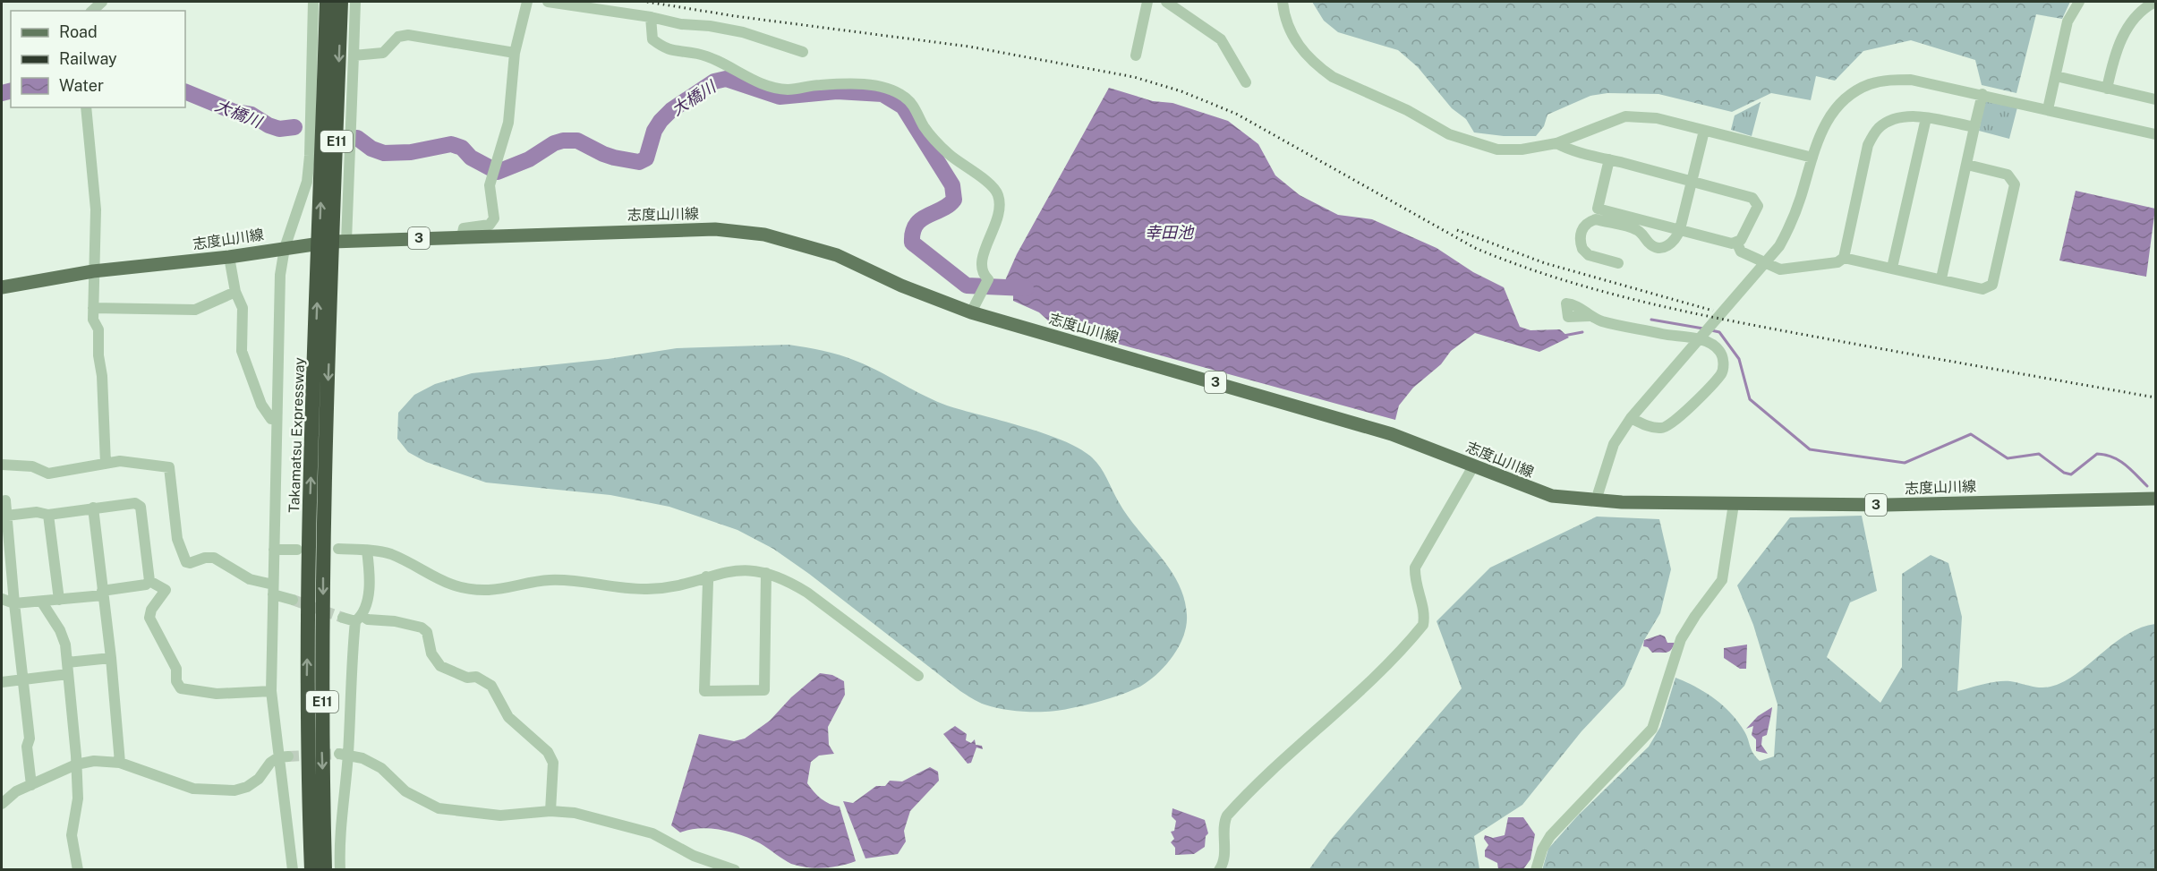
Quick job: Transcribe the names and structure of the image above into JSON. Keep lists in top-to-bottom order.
{
  "streets": {
    "highway": ["E11", "Takamatsu Expressway"],
    "main road": ["志度山川線", "3"]
  },
  "water": ["大橋川", "幸田池"],
  "legend": ["Road", "Railway", "Water"]
}
